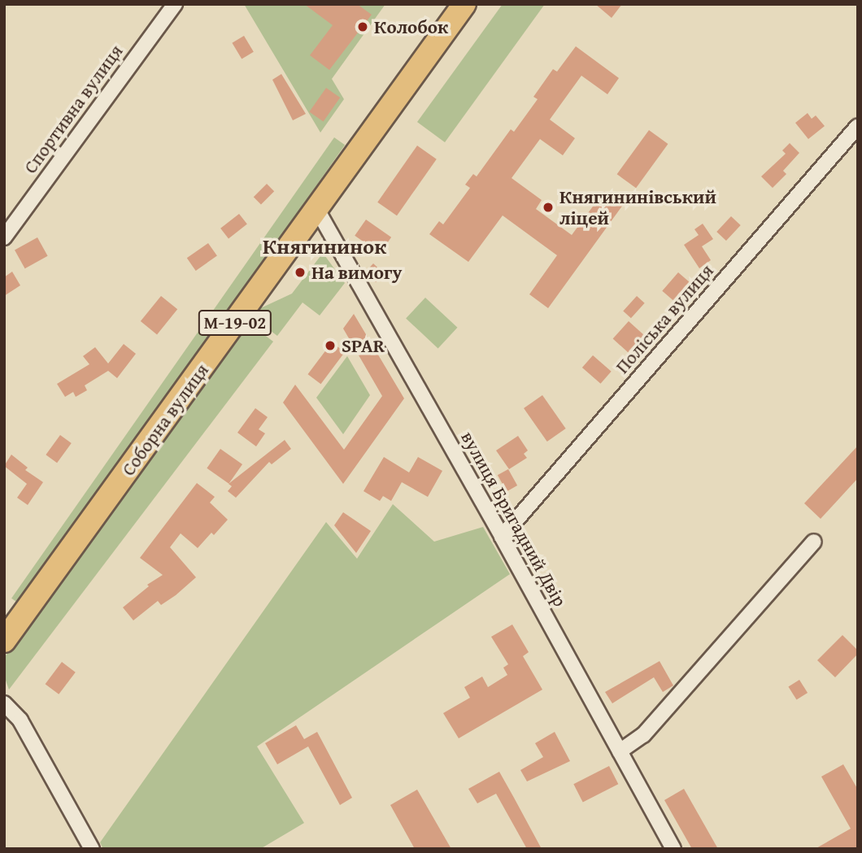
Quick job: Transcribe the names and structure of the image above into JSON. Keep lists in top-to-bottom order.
{
  "streets": {
    "main road": ["М-19-02", "Соборна вулиця"],
    "street": ["Спортивна вулиця", "Поліська вулиця", "вулиця Бригадний Двір"]
  },
  "crossings": [
    ["Поліська вулиця", "вулиця Бригадний Двір"],
    ["Соборна вулиця", "вулиця Бригадний Двір"]
  ],
  "districts": ["Княгининок"],
  "places": [
    "Колобок",
    "Княгининівський ліцей",
    "На вимогу",
    "SPAR"
  ]
}
